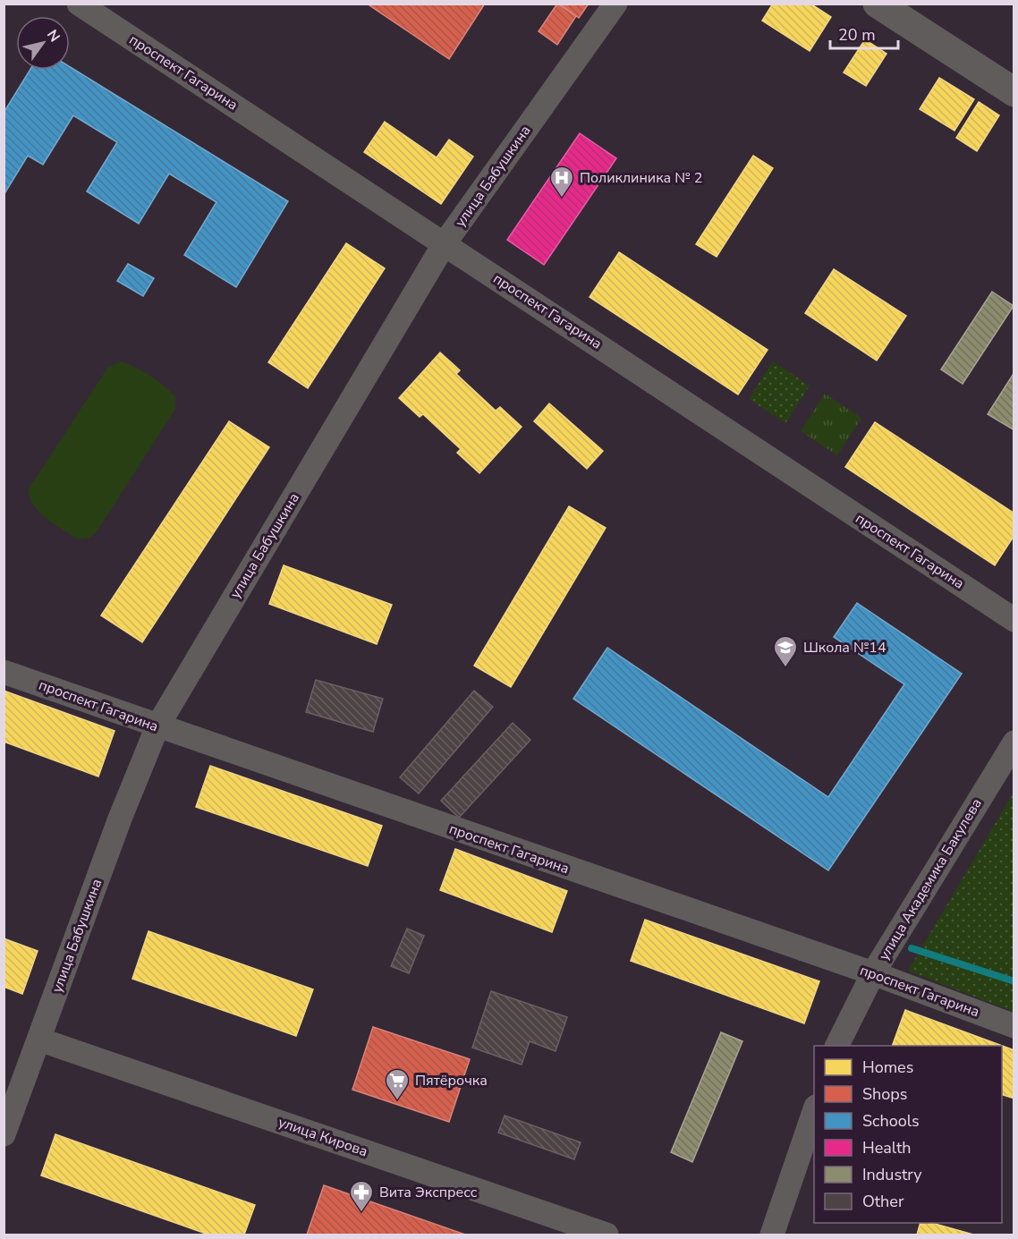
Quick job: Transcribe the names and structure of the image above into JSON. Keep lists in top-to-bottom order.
{
  "streets": {
    "street": [
      "проспект Гагарина",
      "улица Бабушкина",
      "улица Академика Бакулева",
      "улица Кирова"
    ]
  },
  "crossings": [
    ["проспект Гагарина", "улица Бабушкина"],
    ["проспект Гагарина", "улица Академика Бакулева"],
    ["улица Бабушкина", "улица Кирова"]
  ],
  "places": {
    "hospital": ["Поликлиника № 2"],
    "school or university": ["Школа №14"],
    "supermarket": ["Пятёрочка"],
    "pharmacy": ["Вита Экспресс"]
  },
  "legend": [
    "Homes",
    "Shops",
    "Schools",
    "Health",
    "Industry",
    "Other"
  ],
  "scale_bar": "20 m",
  "north": "top right"
}
